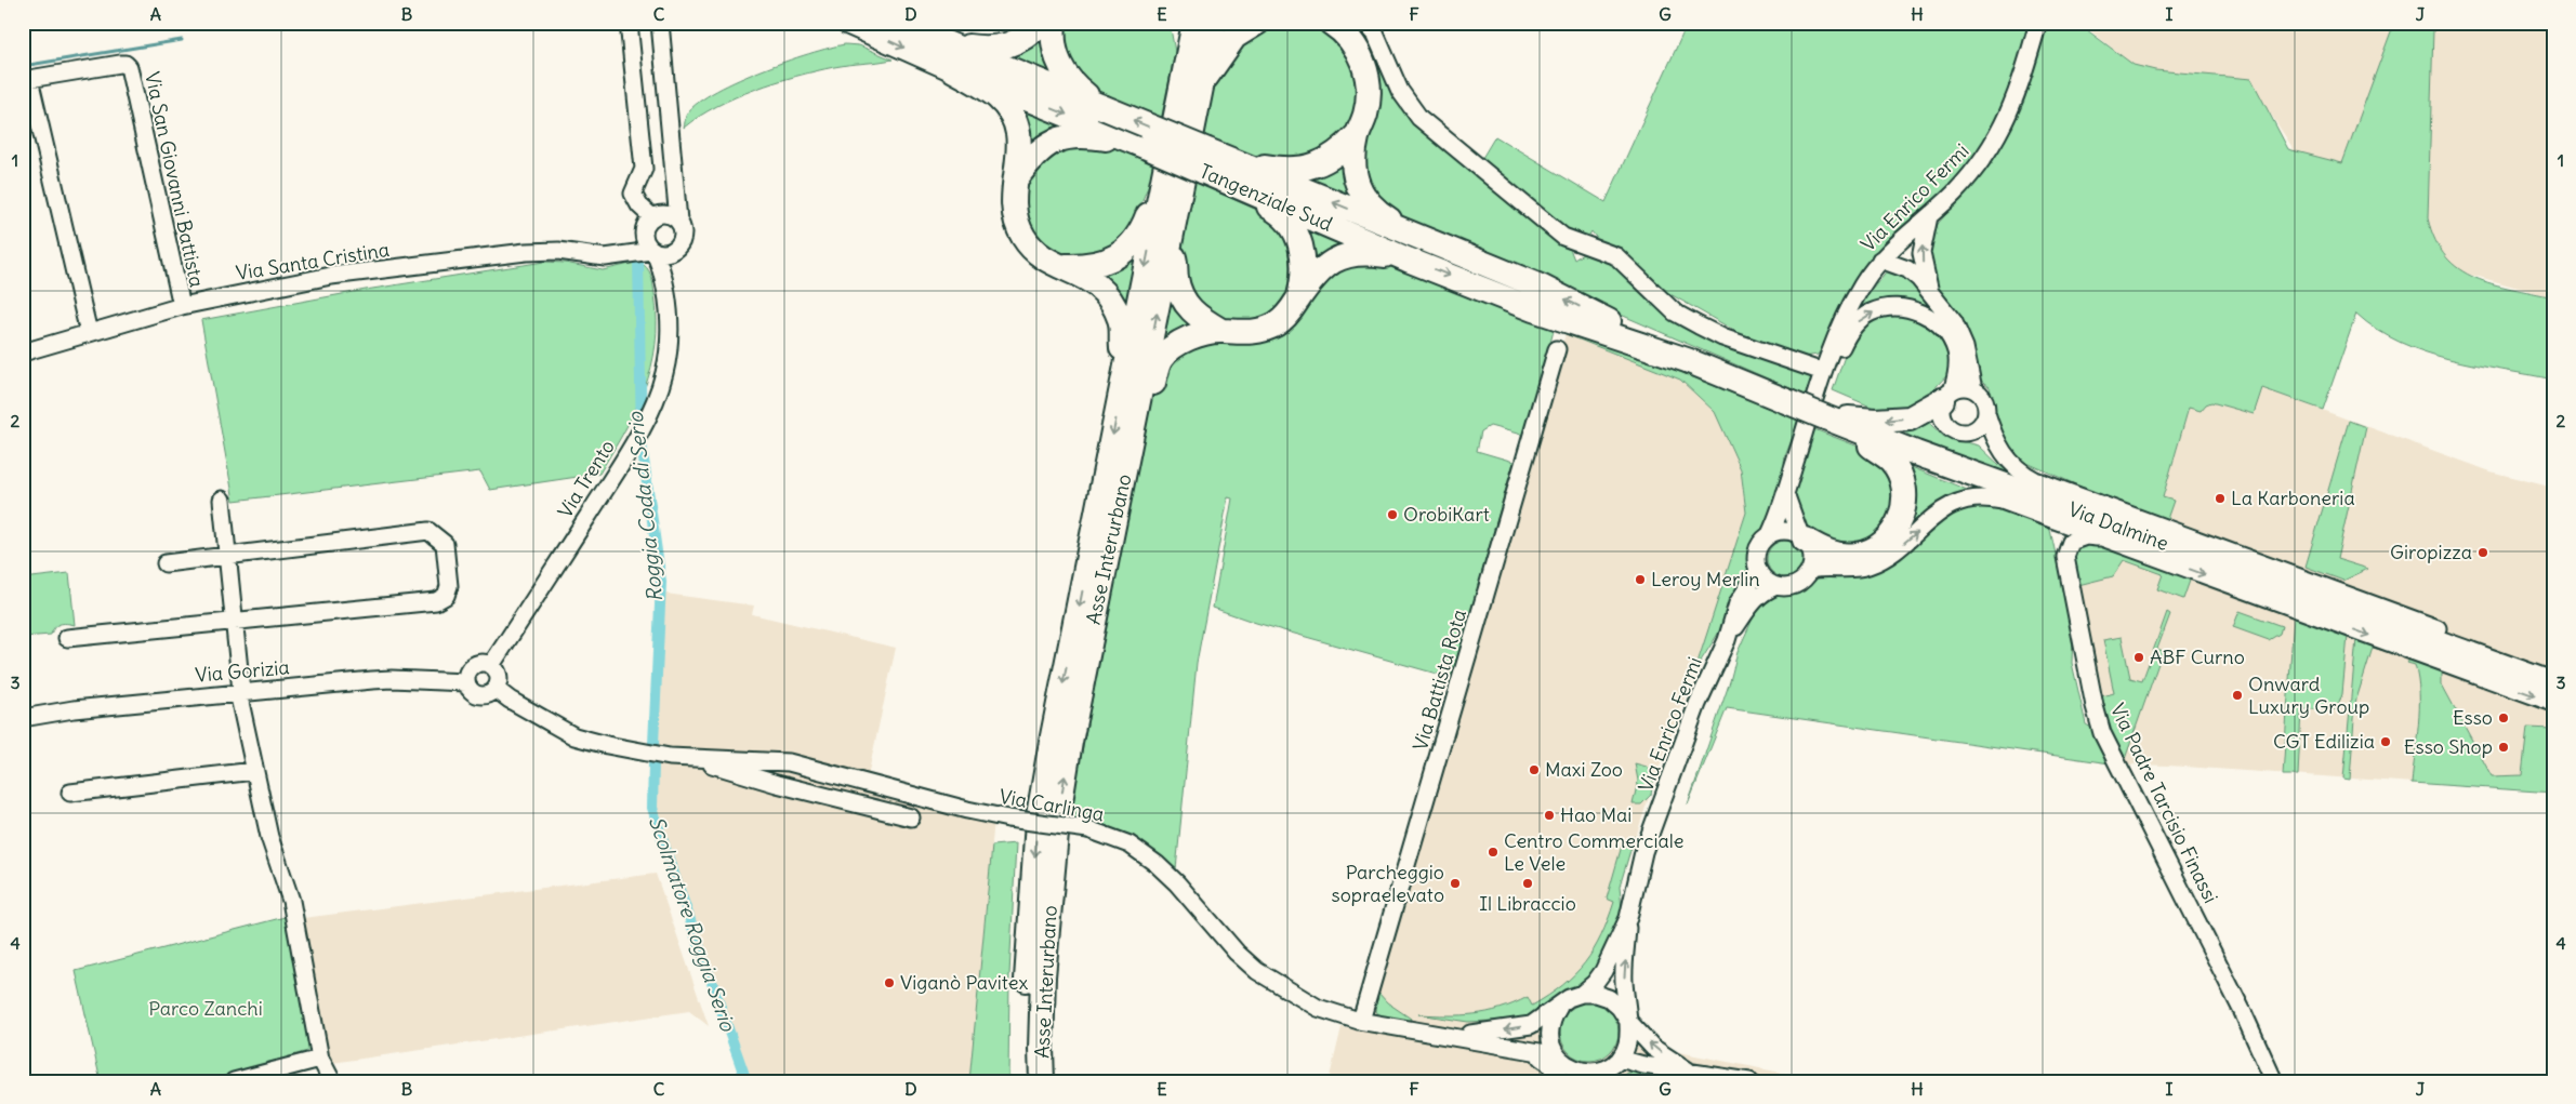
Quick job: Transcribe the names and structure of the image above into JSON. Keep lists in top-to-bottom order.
{
  "streets": {
    "highway": ["Tangenziale Sud", "Via Dalmine", "Asse Interurbano"],
    "street": [
      "Via San Giovanni Battista",
      "Via Enrico Fermi",
      "Via Santa Cristina",
      "Via Trento",
      "Via Gorizia",
      "Via Battista Rota",
      "Via Padre Tarcisio Finassi",
      "Via Carlinga"
    ]
  },
  "crossings": [
    ["Via San Giovanni Battista", "Via Santa Cristina"],
    ["Tangenziale Sud", "Via Dalmine"],
    ["Via Enrico Fermi", "Via Carlinga"],
    ["Via Santa Cristina", "Via Trento"],
    ["Via Trento", "Via Gorizia"],
    ["Via Trento", "Via Carlinga"],
    ["Via Gorizia", "Via Carlinga"],
    ["Via Battista Rota", "Via Carlinga"]
  ],
  "water": ["Roggia Coda di Serio", "Scolmatore Roggia Serio"],
  "parks": ["Parco Zanchi"],
  "places": [
    "La Karboneria",
    "OrobiKart",
    "Giropizza",
    "Leroy Merlin",
    "ABF Curno",
    "Onward Luxury Group",
    "Esso",
    "CGT Edilizia",
    "Esso Shop",
    "Maxi Zoo",
    "Hao Mai",
    "Centro Commerciale Le Vele",
    "Parcheggio sopraelevato",
    "Il Libraccio",
    "Viganò Pavitex"
  ],
  "grid": {
    "columns": [
      "A",
      "B",
      "C",
      "D",
      "E",
      "F",
      "G",
      "H",
      "I",
      "J"
    ],
    "rows": [
      "1",
      "2",
      "3",
      "4"
    ]
  }
}
